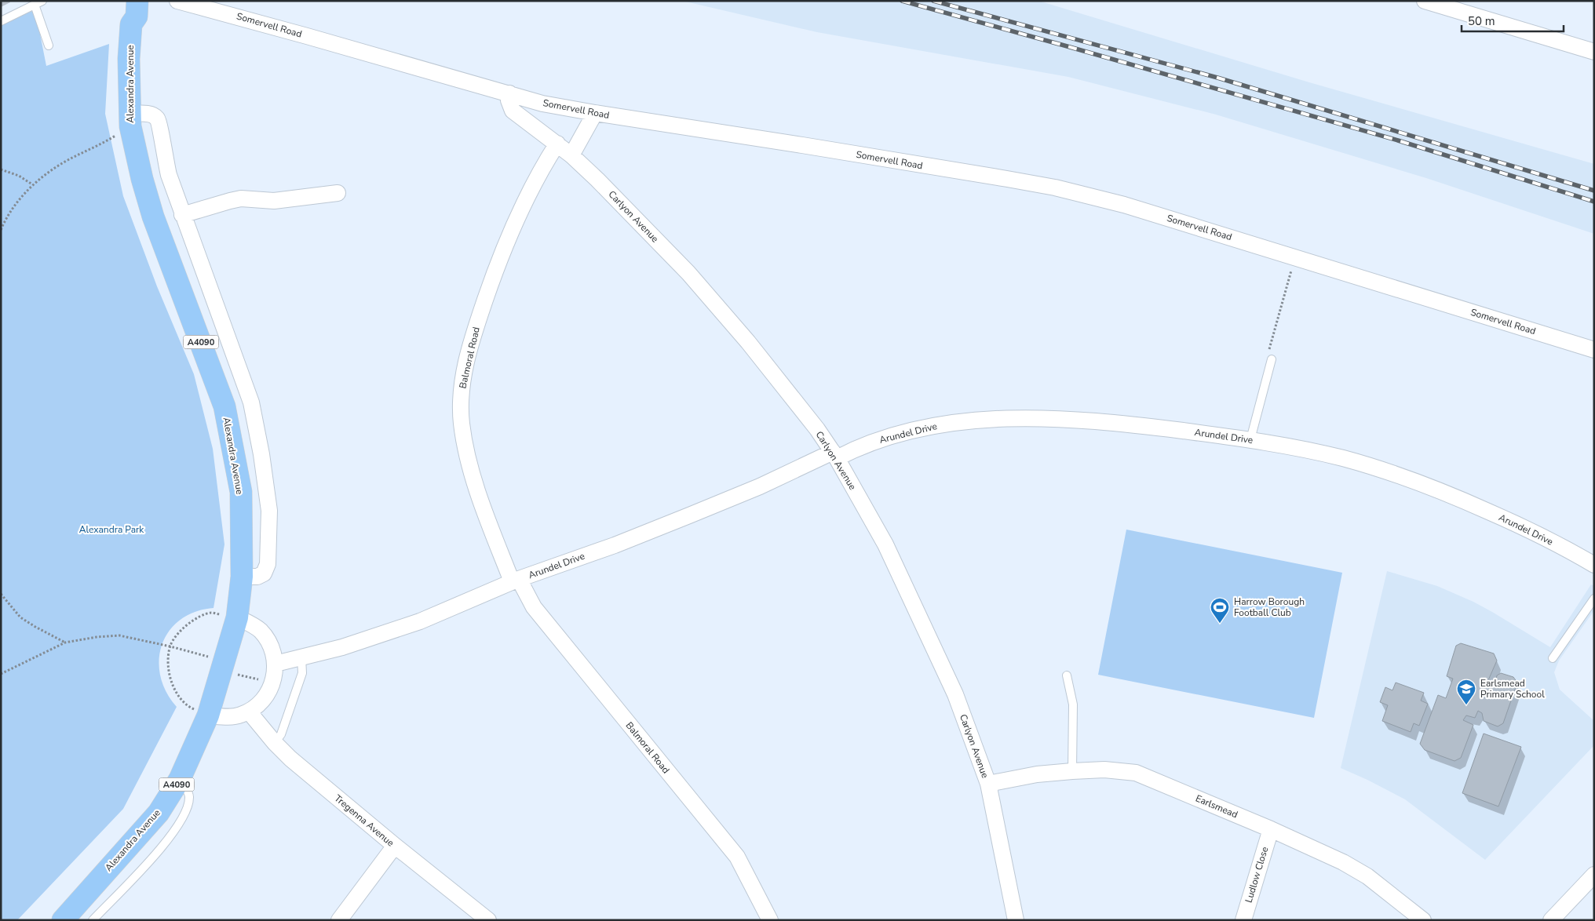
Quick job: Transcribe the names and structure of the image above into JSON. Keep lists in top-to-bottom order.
{
  "streets": {
    "main road": ["Alexandra Avenue", "A4090"],
    "street": [
      "Somervell Road",
      "Carlyon Avenue",
      "Balmoral Road",
      "Arundel Drive",
      "Earlsmead",
      "Tregenna Avenue",
      "Ludlow Close"
    ]
  },
  "crossings": [
    ["Somervell Road", "Carlyon Avenue"],
    ["Carlyon Avenue", "Balmoral Road"],
    ["Carlyon Avenue", "Arundel Drive"],
    ["Carlyon Avenue", "Earlsmead"],
    ["Balmoral Road", "Arundel Drive"],
    ["Earlsmead", "Ludlow Close"]
  ],
  "parks": ["Alexandra Park"],
  "places": {
    "sports": ["Harrow Borough Football Club"],
    "school or university": ["Earlsmead Primary School"]
  },
  "scale_bar": "50 m"
}
